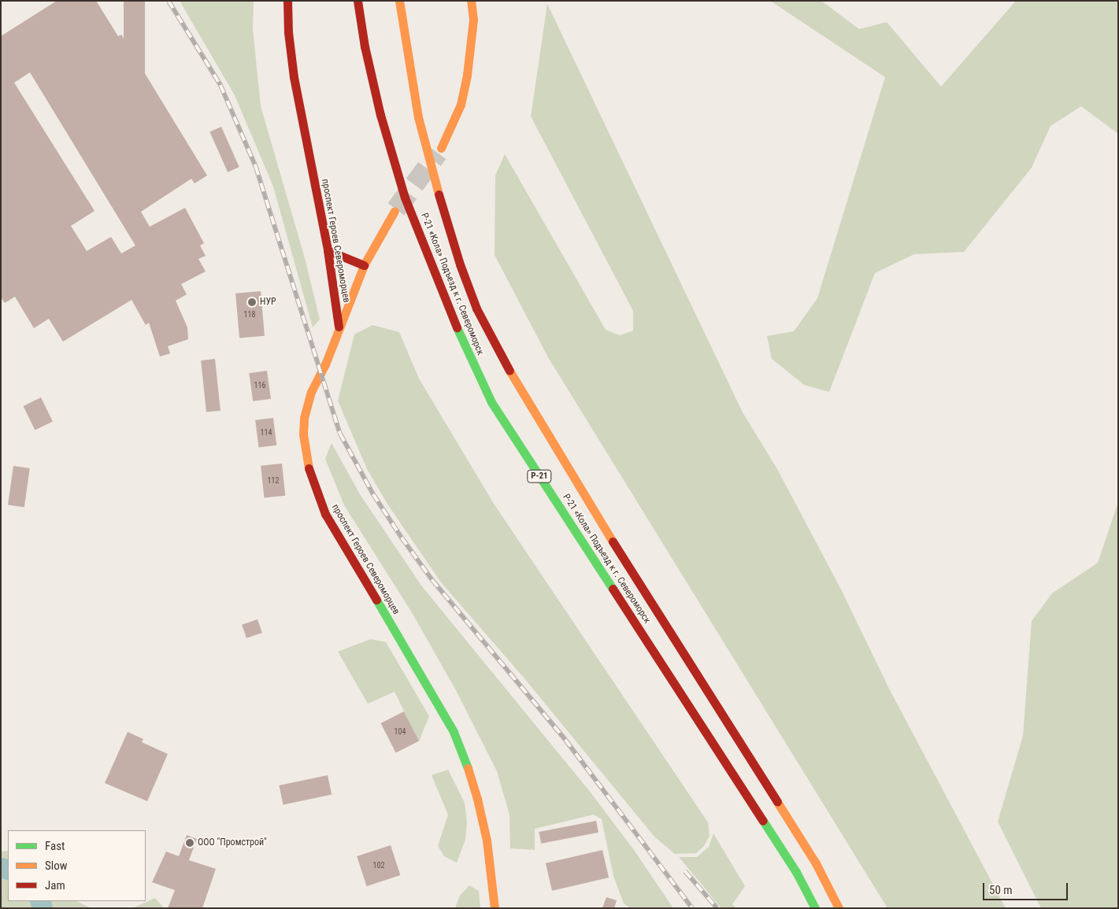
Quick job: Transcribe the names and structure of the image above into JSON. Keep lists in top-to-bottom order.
{
  "streets": {
    "main road": ["проспект Героев Североморцев", "Р-21 «Кола» Подъезд к г. Североморск", "Р-21"]
  },
  "places": ["НУР", "ООО \"Промстрой\""],
  "house_numbers": [
    "118",
    "116",
    "114",
    "112",
    "104",
    "102"
  ],
  "legend": ["Fast", "Slow", "Jam"],
  "scale_bar": "50 m"
}
